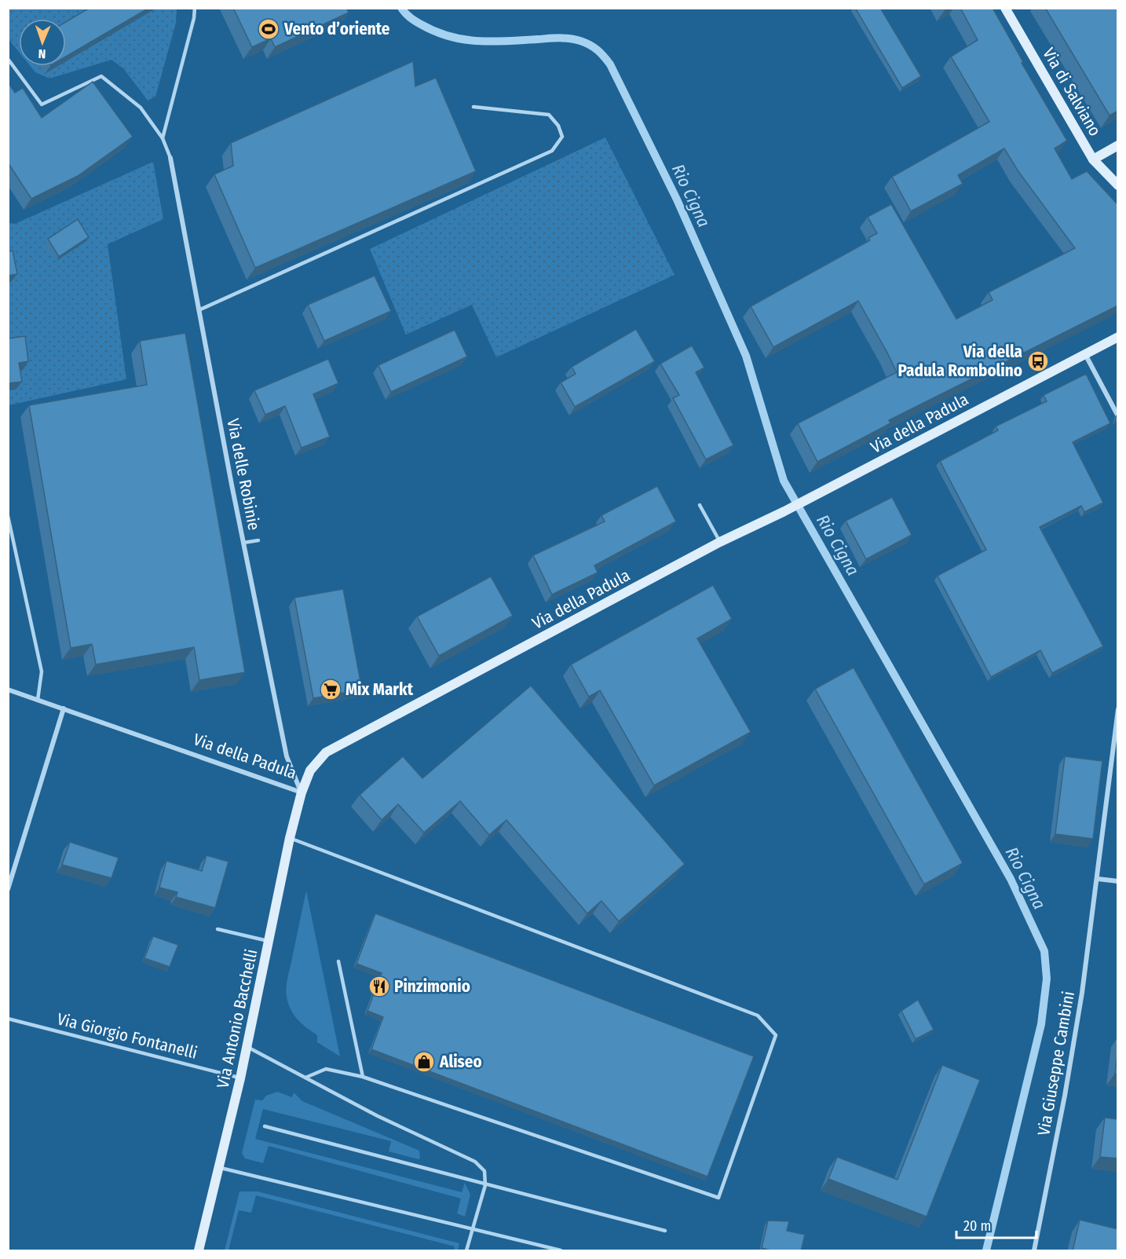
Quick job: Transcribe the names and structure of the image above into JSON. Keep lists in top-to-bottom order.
{
  "streets": {
    "street": [
      "Via di Salviano",
      "Via della Padula",
      "Via delle Robinie",
      "Via Antonio Bacchelli",
      "Via Giuseppe Cambini"
    ],
    "lane": ["Via Giorgio Fontanelli"]
  },
  "crossings": [
    ["Via della Padula", "Via delle Robinie"],
    ["Via della Padula", "Via Antonio Bacchelli"],
    ["Via delle Robinie", "Via Antonio Bacchelli"],
    ["Via Antonio Bacchelli", "Via Giorgio Fontanelli"]
  ],
  "water": ["Rio Cigna"],
  "places": {
    "sports": ["Vento d’oriente"],
    "bus stop": ["Via della Padula Rombolino"],
    "supermarket": ["Mix Markt"],
    "restaurant": ["Pinzimonio"],
    "shop": ["Aliseo"]
  },
  "scale_bar": "20 m",
  "north": "bottom"
}
